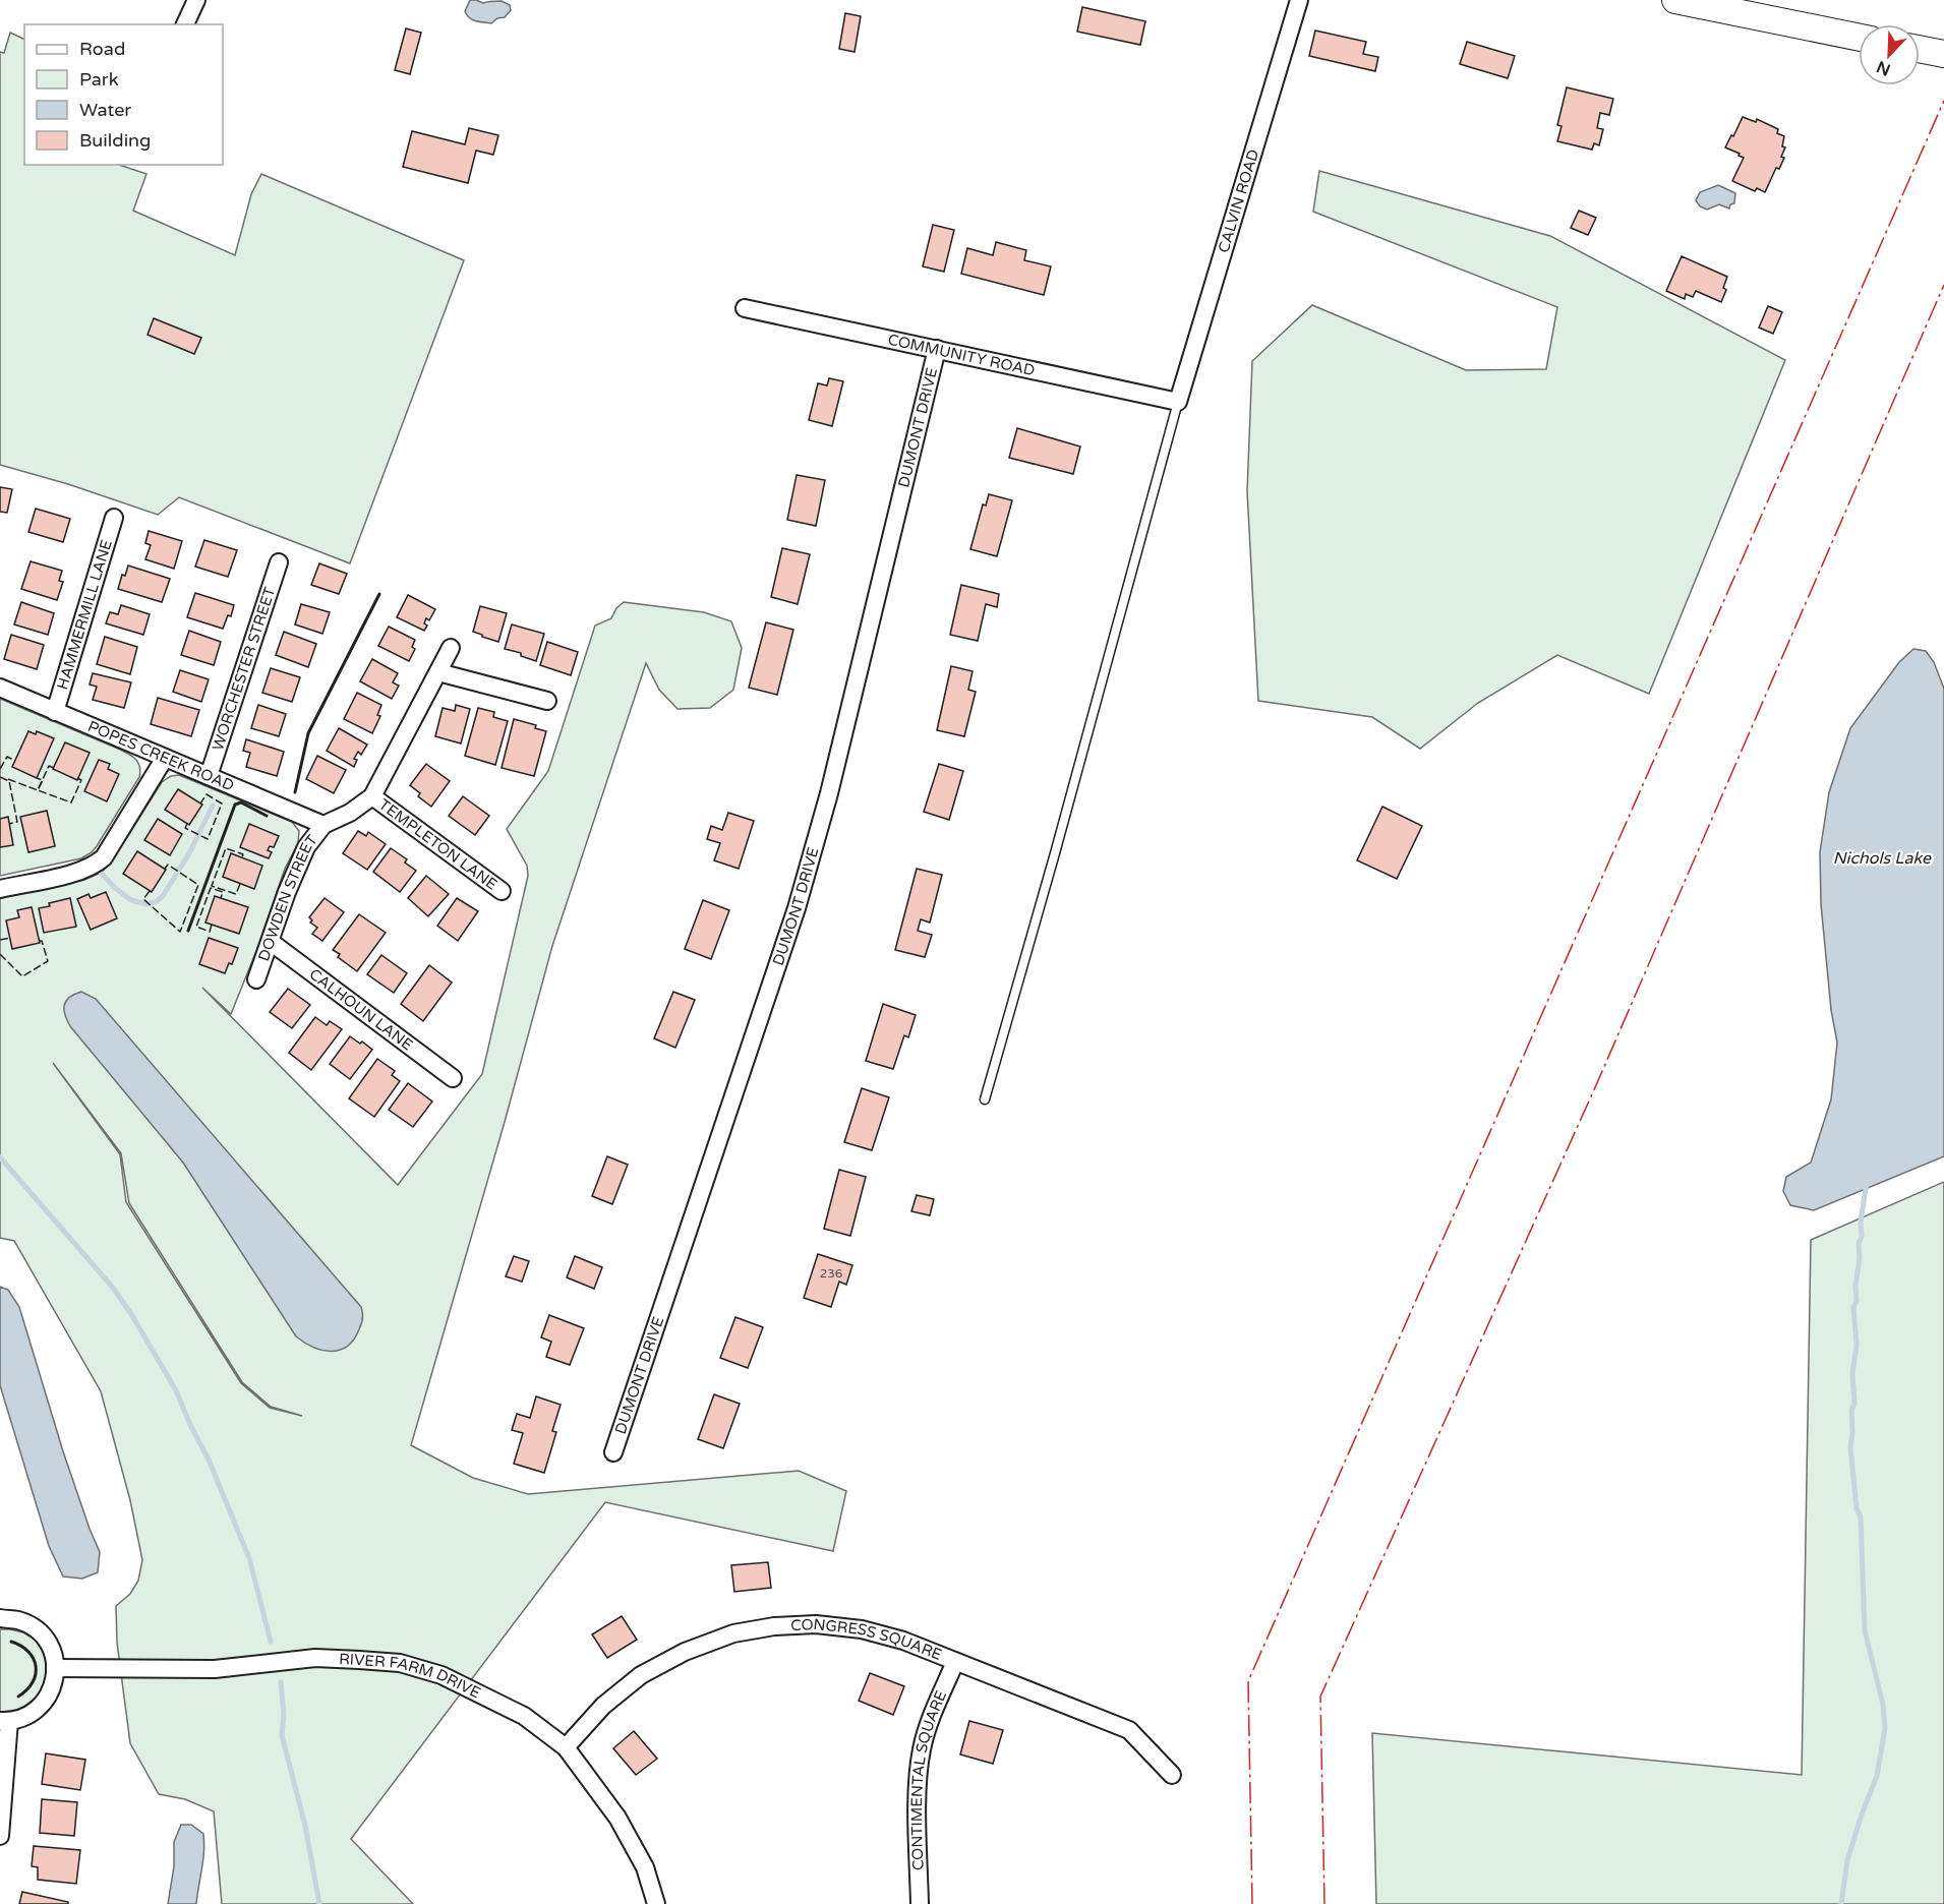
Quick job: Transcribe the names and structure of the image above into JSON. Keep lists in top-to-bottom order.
{
  "streets": {
    "street": [
      "CALVIN ROAD",
      "COMMUNITY ROAD",
      "DUMONT DRIVE",
      "HAMMERMILL LANE",
      "WORCHESTER STREET",
      "POPES CREEK ROAD",
      "TEMPLETON LANE",
      "DOWDEN STREET",
      "CALHOUN LANE",
      "CONGRESS SQUARE",
      "RIVER FARM DRIVE",
      "CONTIMENTAL SQUARE"
    ]
  },
  "crossings": [
    ["CALVIN ROAD", "COMMUNITY ROAD"],
    ["COMMUNITY ROAD", "DUMONT DRIVE"],
    ["HAMMERMILL LANE", "POPES CREEK ROAD"],
    ["WORCHESTER STREET", "POPES CREEK ROAD"],
    ["POPES CREEK ROAD", "DOWDEN STREET"],
    ["TEMPLETON LANE", "DOWDEN STREET"],
    ["DOWDEN STREET", "CALHOUN LANE"],
    ["CONGRESS SQUARE", "RIVER FARM DRIVE"],
    ["CONGRESS SQUARE", "CONTIMENTAL SQUARE"]
  ],
  "water": ["Nichols Lake"],
  "house_numbers": ["236"],
  "legend": [
    "Road",
    "Park",
    "Water",
    "Building"
  ],
  "north": "bottom left"
}
